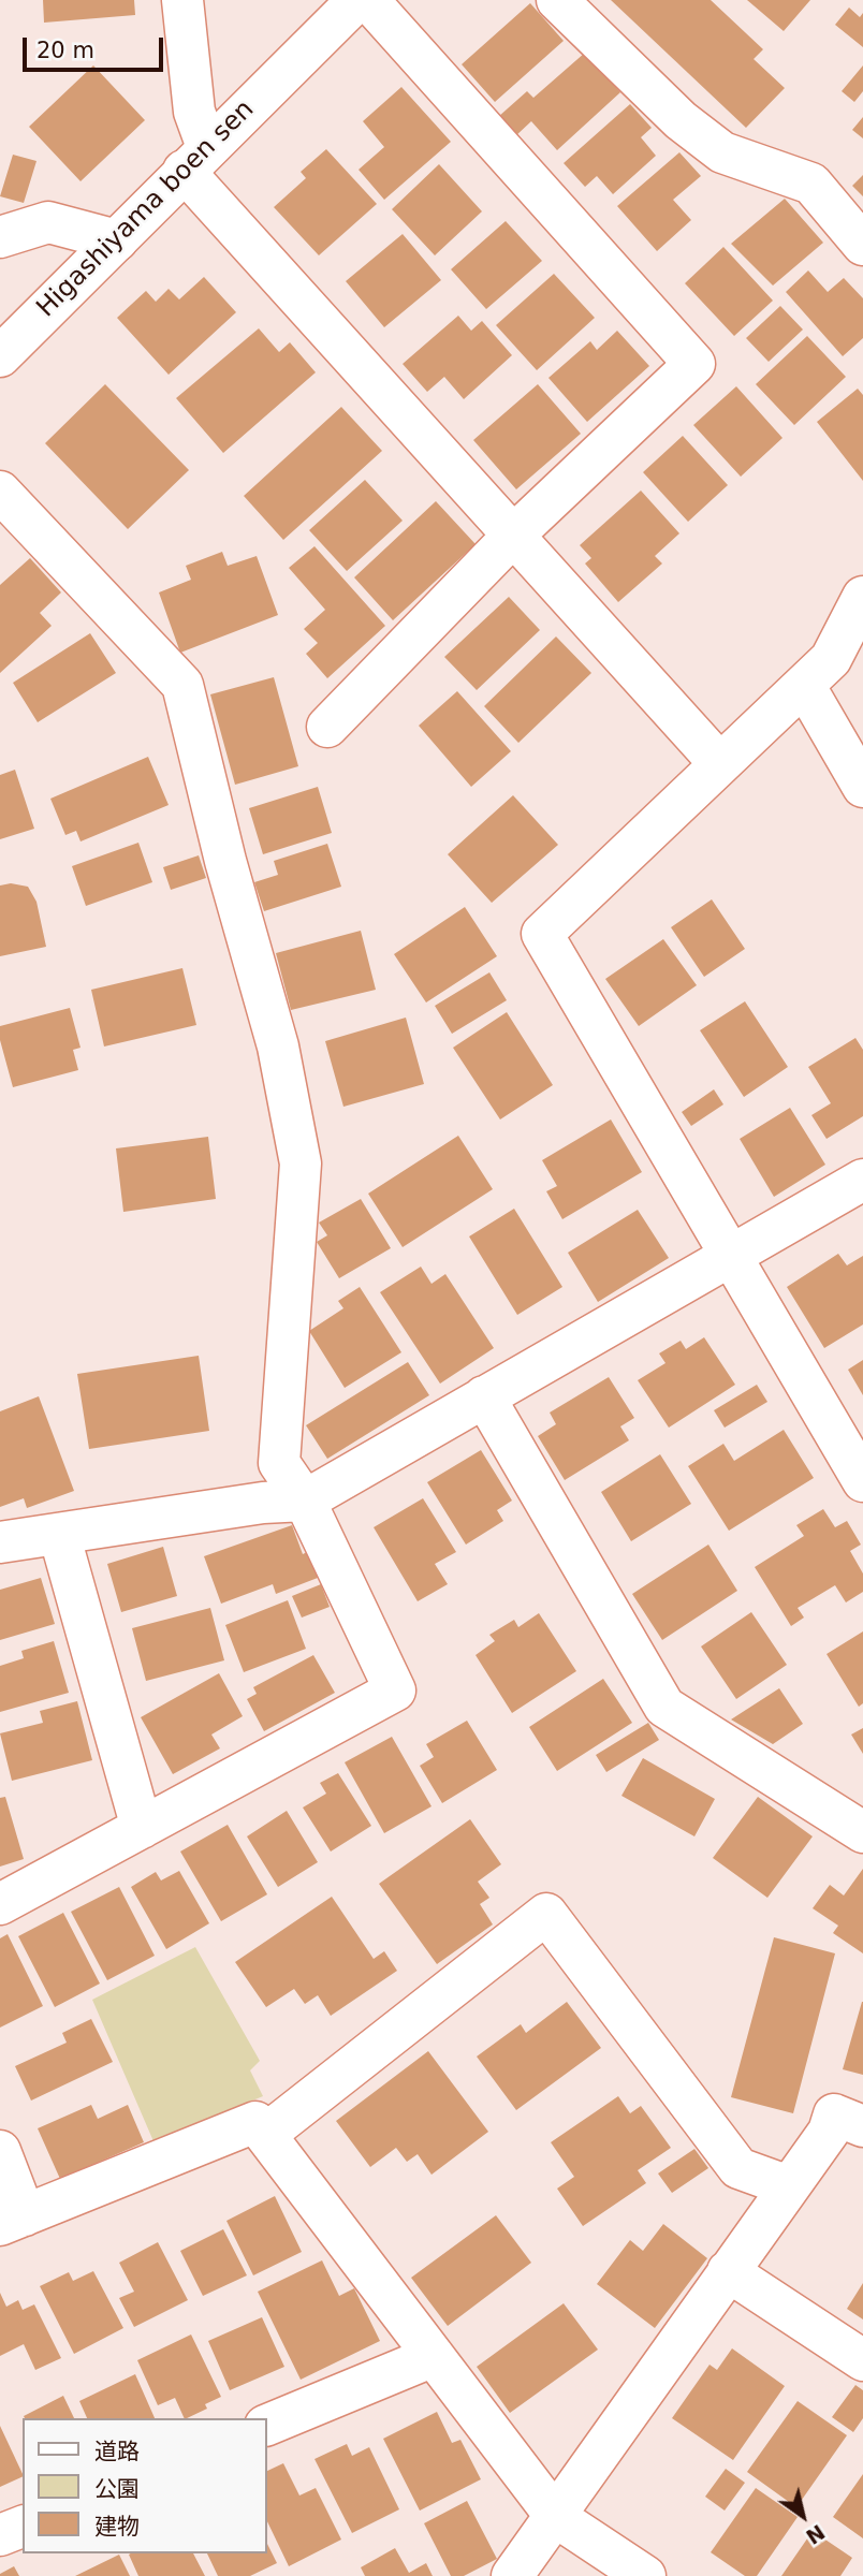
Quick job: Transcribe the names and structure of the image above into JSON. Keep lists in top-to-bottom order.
{
  "streets": {
    "street": ["Higashiyama boen sen"]
  },
  "legend": ["道路", "公園", "建物"],
  "scale_bar": "20 m",
  "north": "bottom right"
}
